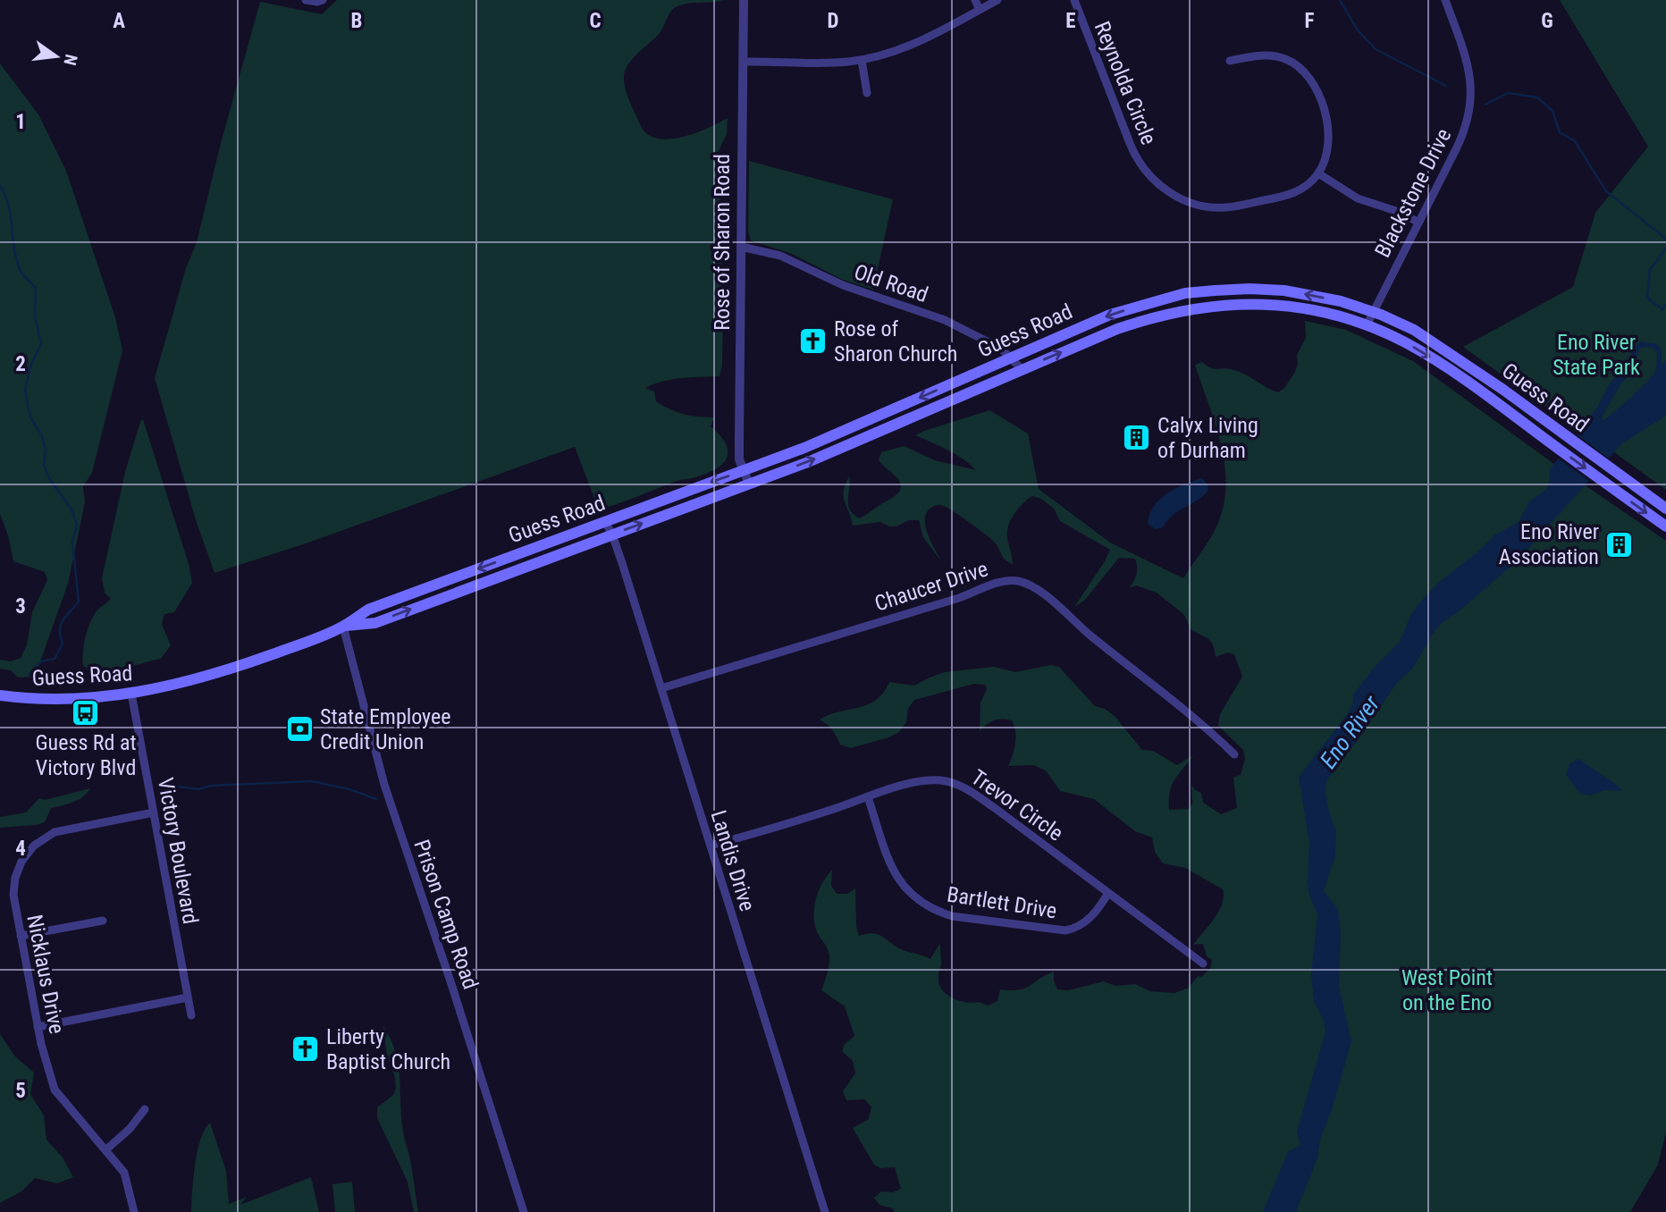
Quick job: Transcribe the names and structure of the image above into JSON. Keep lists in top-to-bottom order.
{
  "streets": {
    "main road": ["Guess Road"],
    "street": [
      "Reynolda Circle",
      "Blackstone Drive",
      "Rose of Sharon Road",
      "Old Road",
      "Chaucer Drive",
      "Trevor Circle",
      "Victory Boulevard",
      "Landis Drive",
      "Bartlett Drive",
      "Prison Camp Road",
      "Nicklaus Drive"
    ]
  },
  "crossings": [
    ["Blackstone Drive", "Guess Road"],
    ["Rose of Sharon Road", "Old Road"],
    ["Rose of Sharon Road", "Guess Road"],
    ["Old Road", "Guess Road"],
    ["Guess Road", "Victory Boulevard"],
    ["Guess Road", "Landis Drive"],
    ["Guess Road", "Prison Camp Road"],
    ["Chaucer Drive", "Landis Drive"],
    ["Trevor Circle", "Landis Drive"],
    ["Trevor Circle", "Bartlett Drive"],
    ["Victory Boulevard", "Nicklaus Drive"]
  ],
  "water": ["Eno River"],
  "parks": ["Eno River State Park", "West Point on the Eno"],
  "places": {
    "church": ["Rose of Sharon Church", "Liberty Baptist Church"],
    "building": ["Calyx Living of Durham", "Eno River Association"],
    "bus stop": ["Guess Rd at Victory Blvd"],
    "bank": ["State Employee Credit Union"]
  },
  "north": "right",
  "grid": {
    "columns": [
      "A",
      "B",
      "C",
      "D",
      "E",
      "F",
      "G"
    ],
    "rows": [
      "1",
      "2",
      "3",
      "4",
      "5"
    ]
  }
}
